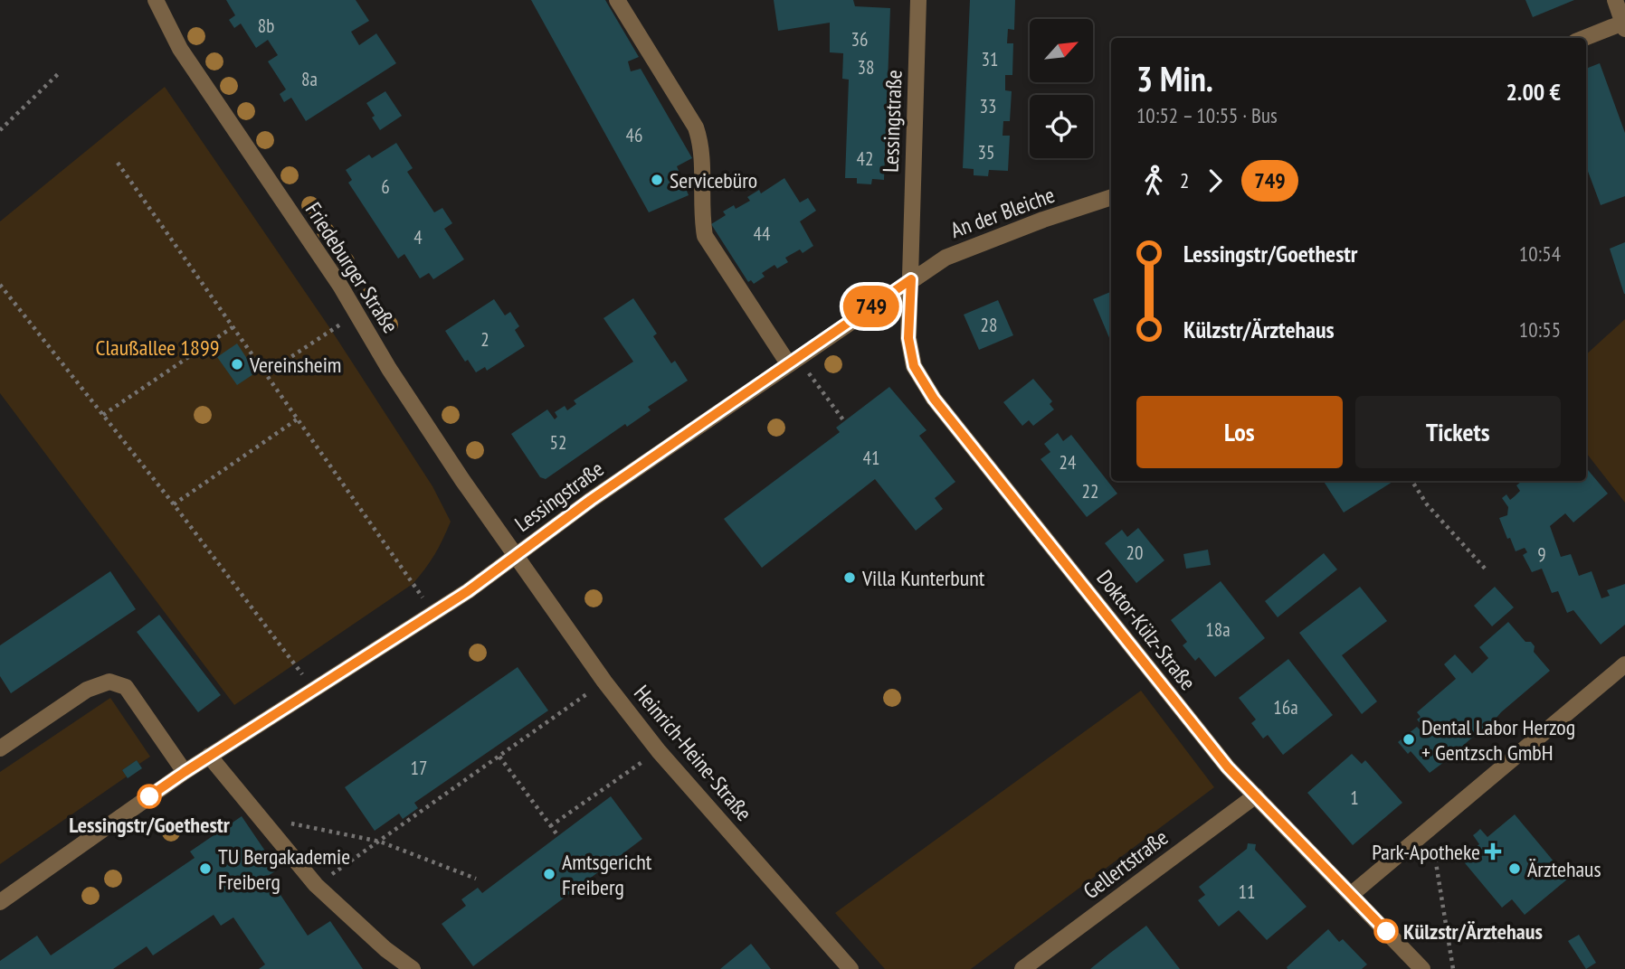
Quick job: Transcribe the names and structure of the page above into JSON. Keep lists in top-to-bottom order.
{
  "streets": {
    "street": [
      "Lessingstraße",
      "An der Bleiche",
      "Friedeburger Straße",
      "Doktor-Külz-Straße",
      "Heinrich-Heine-Straße",
      "Gellertstraße"
    ]
  },
  "crossings": [
    ["Lessingstraße", "An der Bleiche"],
    ["Lessingstraße", "Friedeburger Straße"],
    ["Lessingstraße", "Doktor-Külz-Straße"],
    ["Lessingstraße", "Heinrich-Heine-Straße"],
    ["An der Bleiche", "Doktor-Külz-Straße"],
    ["Friedeburger Straße", "Heinrich-Heine-Straße"],
    ["Doktor-Külz-Straße", "Gellertstraße"]
  ],
  "parks": ["Claußallee 1899"],
  "places": {
    "other": [
      "Servicebüro",
      "Vereinsheim",
      "Villa Kunterbunt",
      "Dental Labor Herzog + Gentzsch GmbH",
      "Lessingstr/Goethestr",
      "TU Bergakademie Freiberg",
      "Ärztehaus",
      "Amtsgericht Freiberg",
      "Külzstr/Ärztehaus"
    ],
    "health": ["Park-Apotheke"]
  },
  "lines": ["bus line 749"],
  "house_numbers": [
    "8b",
    "36",
    "31",
    "38",
    "8a",
    "33",
    "46",
    "35",
    "42",
    "6",
    "44",
    "4",
    "28",
    "2",
    "52",
    "41",
    "24",
    "22",
    "20",
    "9",
    "18a",
    "16a",
    "17",
    "1",
    "11"
  ],
  "north": "top right",
  "page": {
    "on_map": "749",
    "heading": ["3 Min.", "10:52 – 10:55 · Bus", "2.00 €"],
    "legs": ["2", "749"],
    "list": [
      {
        "name": "Lessingstr/Goethestr",
        "value": "10:54"
      },
      {
        "name": "Külzstr/Ärztehaus",
        "value": "10:55"
      }
    ],
    "buttons": ["Los", "Tickets"]
  }
}
